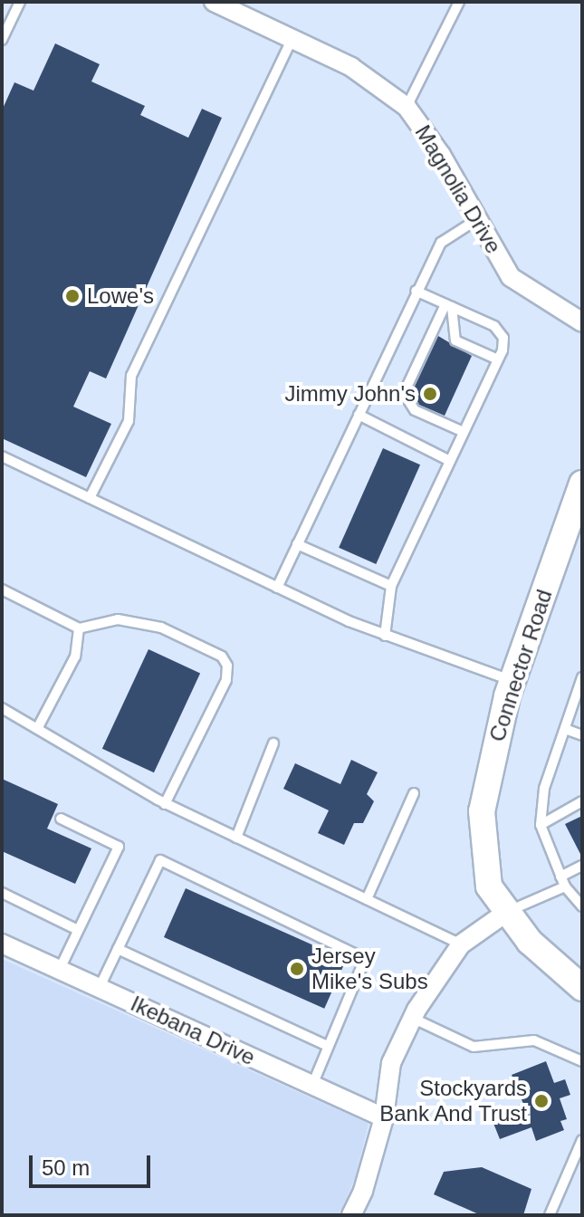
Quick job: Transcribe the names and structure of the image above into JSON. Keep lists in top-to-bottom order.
{
  "streets": {
    "main road": ["Connector Road"],
    "street": ["Magnolia Drive", "Ikebana Drive"]
  },
  "places": [
    "Lowe's",
    "Jimmy John's",
    "Jersey Mike's Subs",
    "Stockyards Bank And Trust"
  ],
  "scale_bar": "50 m"
}
